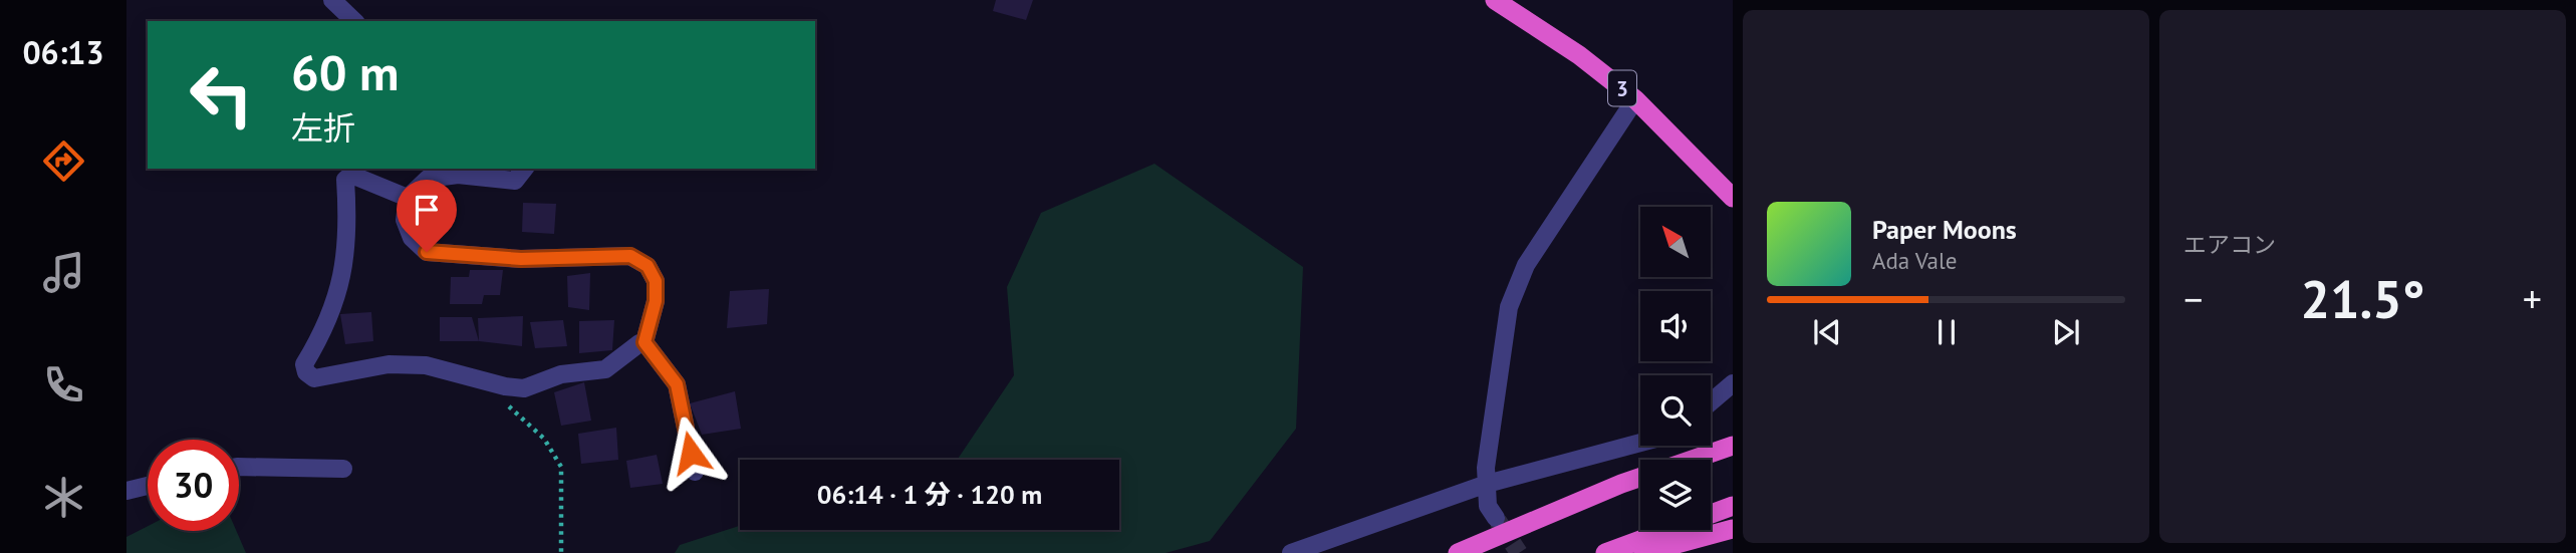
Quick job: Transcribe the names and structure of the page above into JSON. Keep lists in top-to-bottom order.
{
  "streets": {
    "highway": ["3"]
  },
  "north": "top left",
  "page": {
    "tabs": "06:13",
    "tile": "エアコン",
    "turn": ["60 m", "左折"],
    "song": ["Paper Moons", "Ada Vale"],
    "heat": ["−", "21.5°", "+"],
    "limit": "30",
    "trip": "06:14 · 1 分 · 120 m"
  }
}
